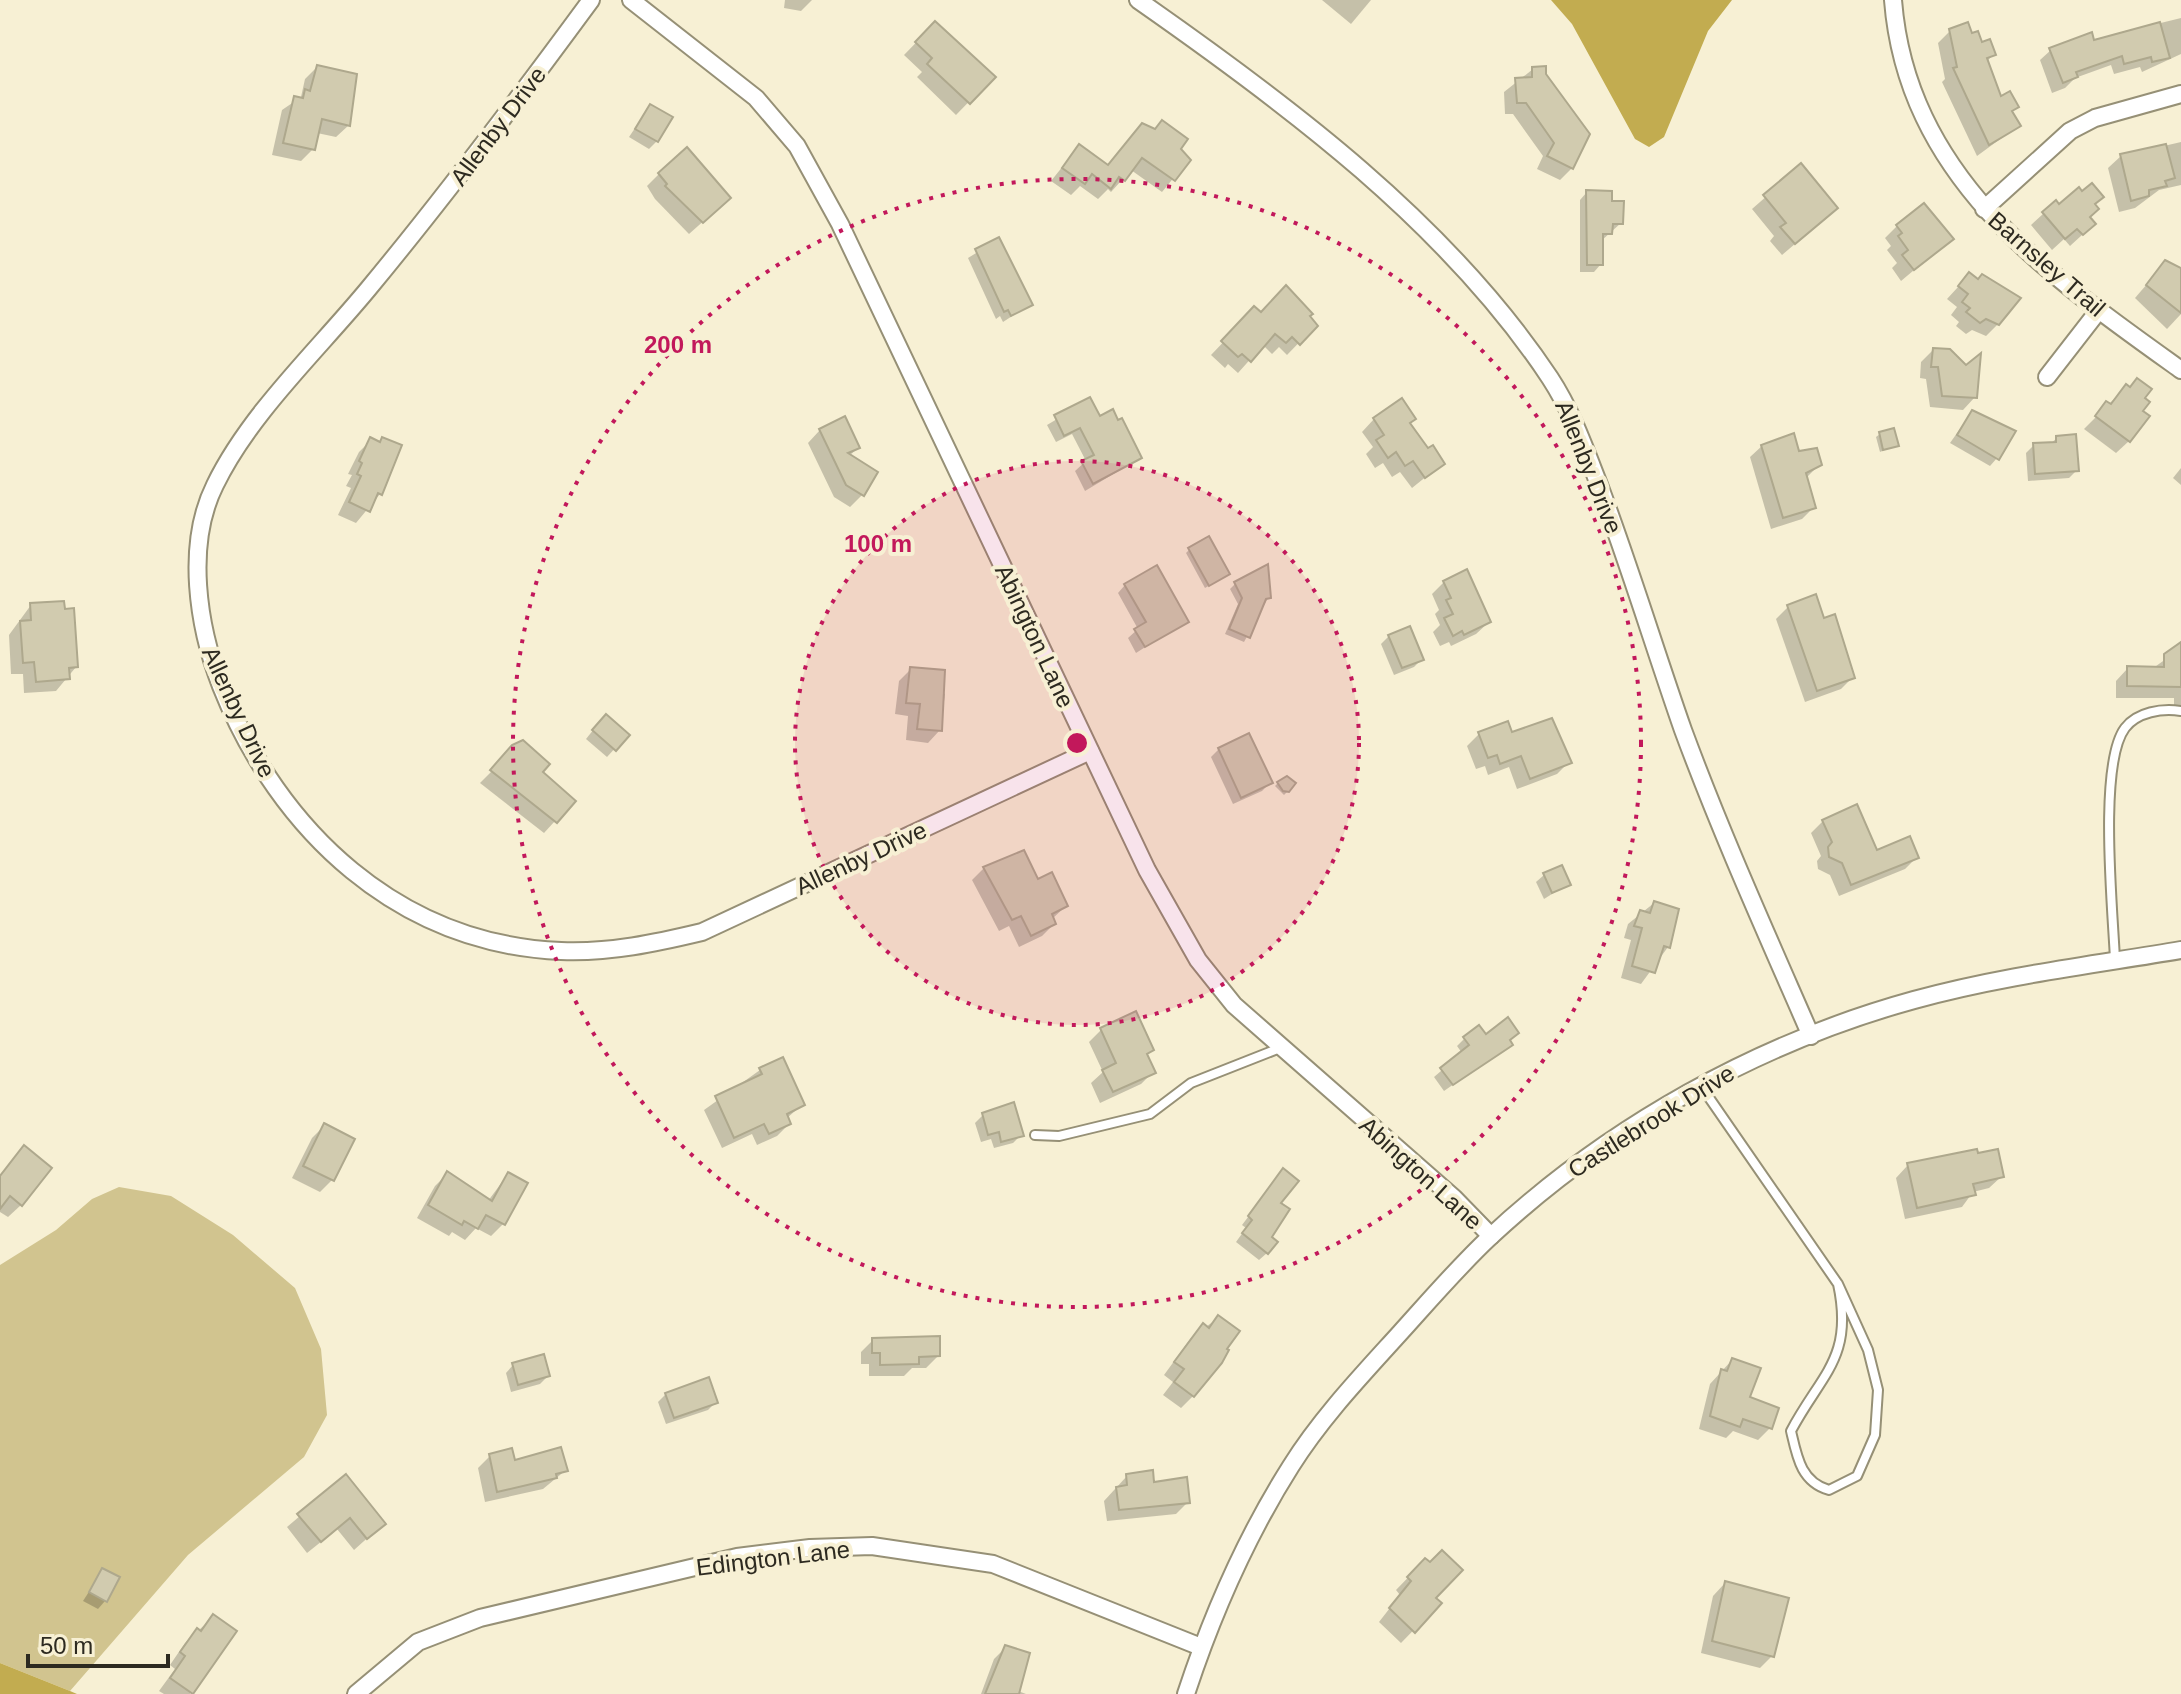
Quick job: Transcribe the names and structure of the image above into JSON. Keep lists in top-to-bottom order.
{
  "streets": {
    "street": [
      "Allenby Drive",
      "Barnsley Trail",
      "Abington Lane",
      "Castlebrook Drive",
      "Edington Lane"
    ]
  },
  "crossings": [
    ["Allenby Drive", "Abington Lane"],
    ["Allenby Drive", "Castlebrook Drive"],
    ["Abington Lane", "Castlebrook Drive"],
    ["Castlebrook Drive", "Edington Lane"]
  ],
  "scale_bar": "50 m",
  "rings": ["200 m", "100 m"]
}
